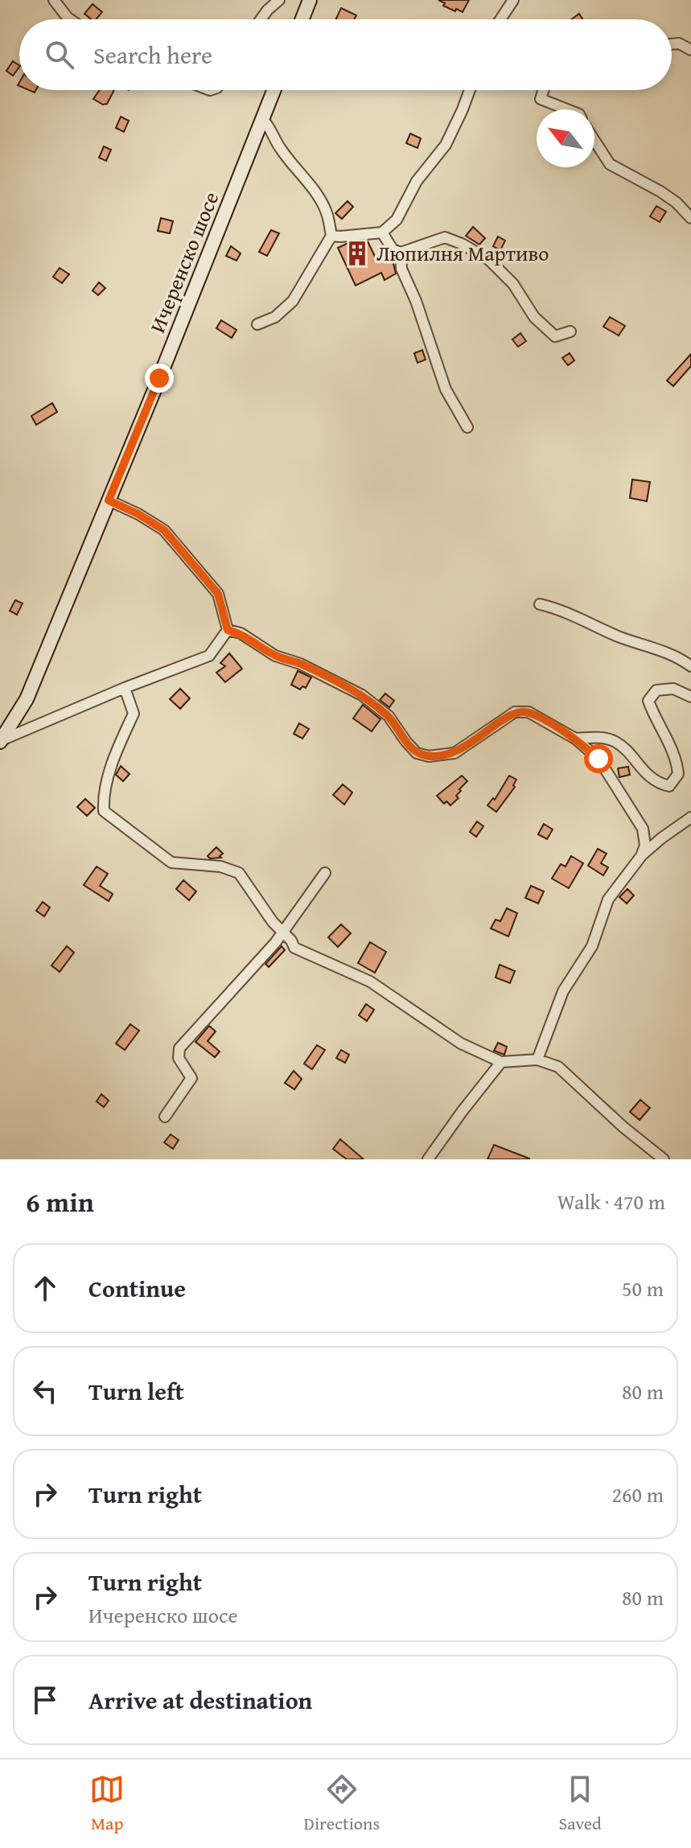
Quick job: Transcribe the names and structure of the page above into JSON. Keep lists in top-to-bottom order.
{
  "streets": {
    "street": ["Ичеренско шосе"]
  },
  "places": {
    "building": ["Люпилня Мартиво"]
  },
  "north": "top left",
  "page": {
    "search": "Search here",
    "heading": ["6 min", "Walk · 470 m"],
    "list": [
      ["Continue", "50 m"],
      ["Turn left", "80 m"],
      ["Turn right", "260 m"],
      ["Turn right", "Ичеренско шосе", "80 m"],
      "Arrive at destination"
    ],
    "nav": ["Map", "Directions", "Saved"]
  }
}
